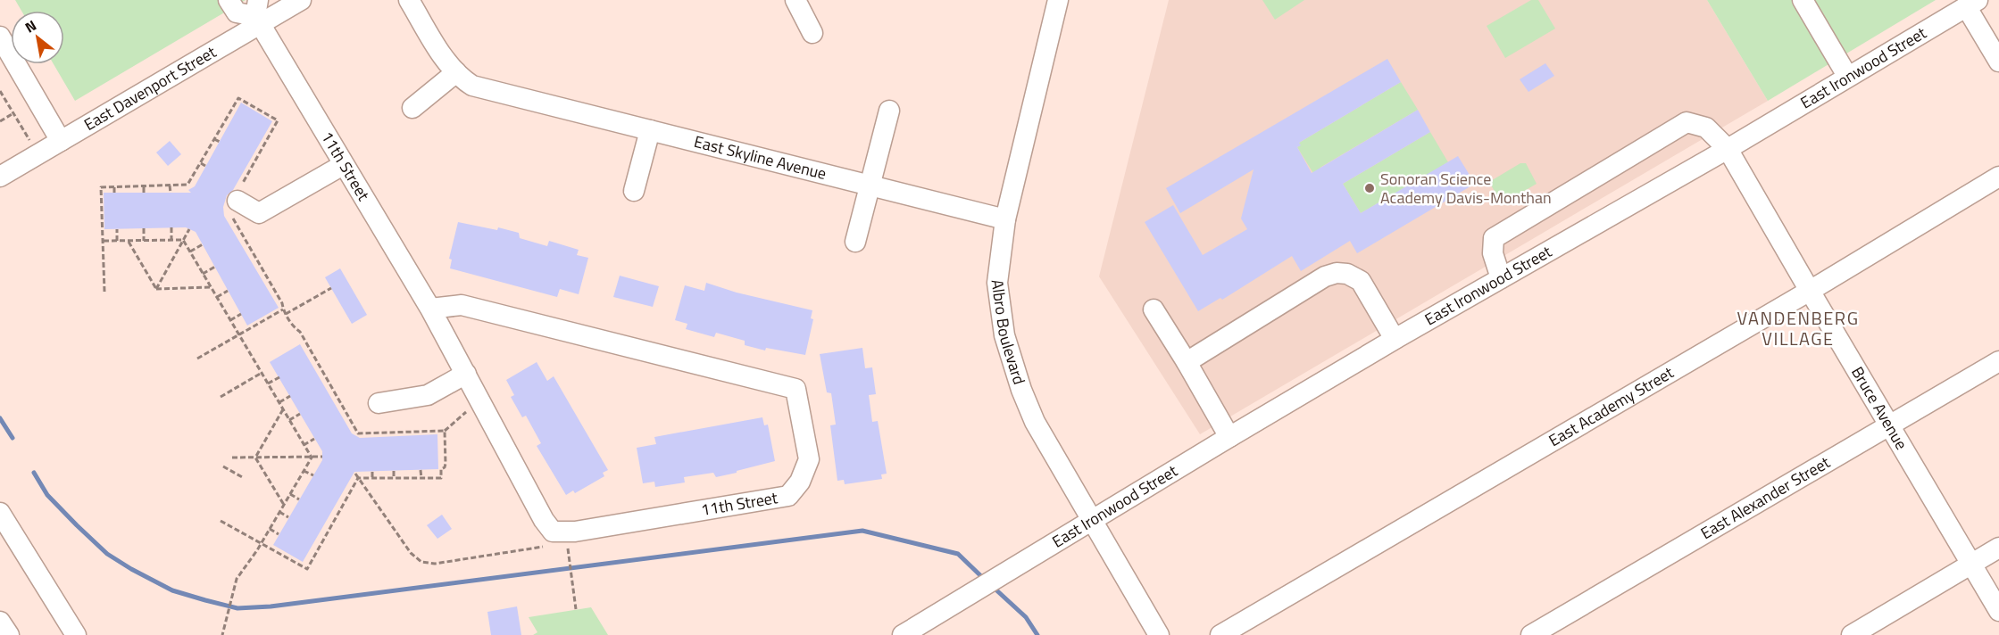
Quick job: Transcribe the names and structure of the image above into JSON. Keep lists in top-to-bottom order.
{
  "streets": {
    "street": [
      "East Ironwood Street",
      "East Davenport Street",
      "East Skyline Avenue",
      "11th Street",
      "Albro Boulevard",
      "East Academy Street",
      "Bruce Avenue",
      "East Alexander Street"
    ]
  },
  "crossings": [
    ["East Ironwood Street", "Albro Boulevard"],
    ["East Ironwood Street", "Bruce Avenue"],
    ["East Davenport Street", "11th Street"],
    ["East Skyline Avenue", "Albro Boulevard"],
    ["East Academy Street", "Bruce Avenue"],
    ["Bruce Avenue", "East Alexander Street"]
  ],
  "districts": ["VANDENBERG VILLAGE"],
  "places": ["Sonoran Science Academy Davis-Monthan"],
  "north": "top left"
}
